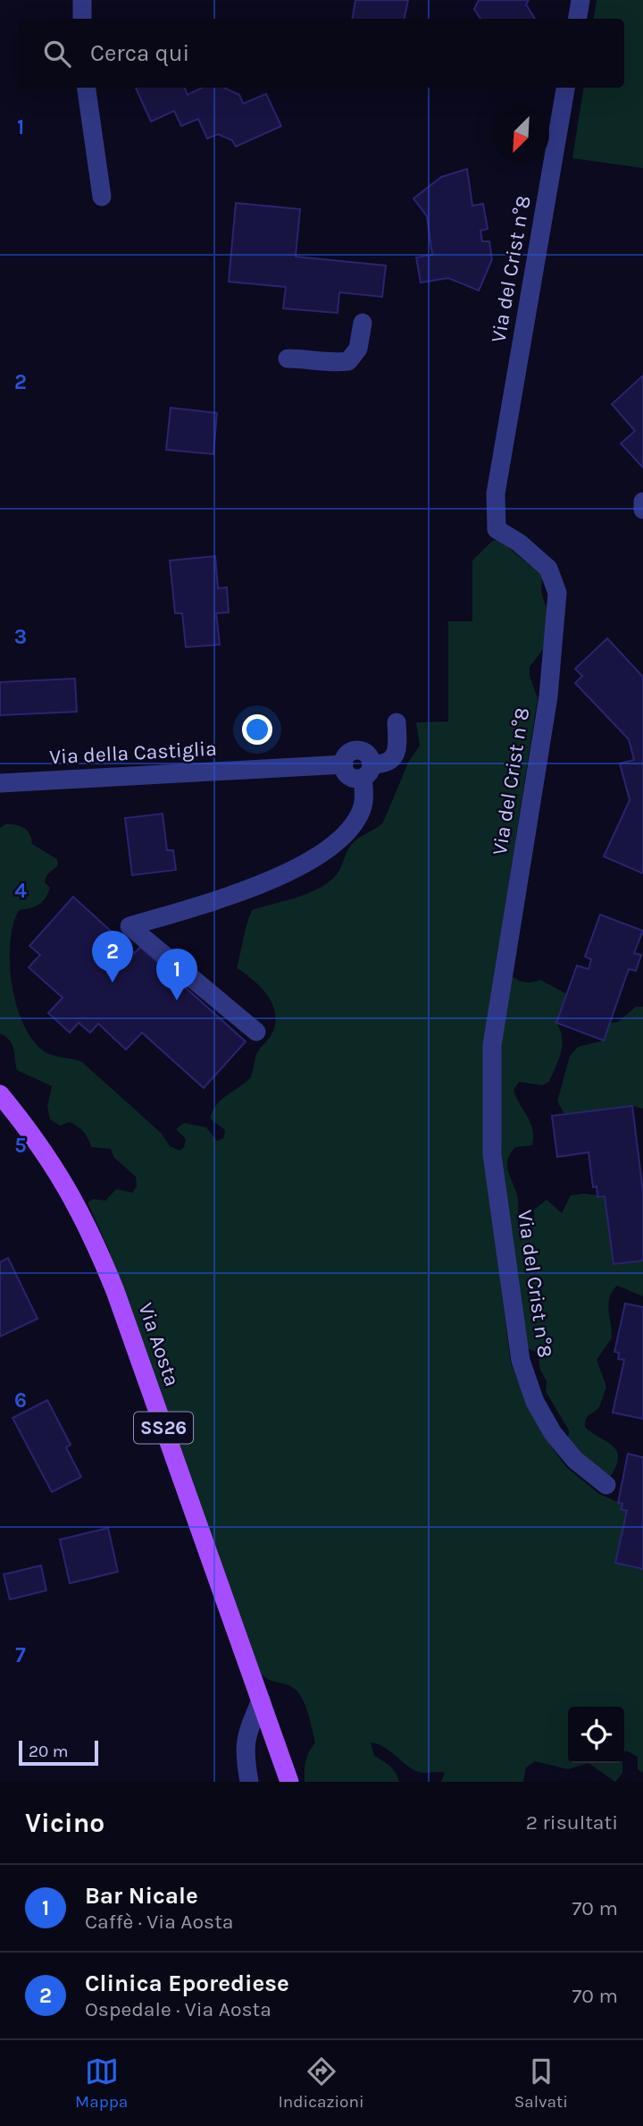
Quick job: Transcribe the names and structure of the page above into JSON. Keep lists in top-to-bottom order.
{
  "streets": {
    "main road": ["Via Aosta", "SS26"],
    "street": ["Via del Crist n°8", "Via della Castiglia"]
  },
  "scale_bar": "20 m",
  "north": "bottom left",
  "page": {
    "search": "Cerca qui",
    "pins": ["2", "1"],
    "scale": "20 m",
    "heading": ["Vicino", "2 risultati"],
    "list": [
      {
        "mark": "1",
        "name": "Bar Nicale",
        "note": "Caffè · Via Aosta",
        "value": "70 m"
      },
      {
        "mark": "2",
        "name": "Clinica Eporediese",
        "note": "Ospedale · Via Aosta",
        "value": "70 m"
      }
    ],
    "nav": ["Mappa", "Indicazioni", "Salvati"]
  },
  "grid": {
    "rows": [
      "1",
      "2",
      "3",
      "4",
      "5",
      "6",
      "7"
    ]
  }
}
